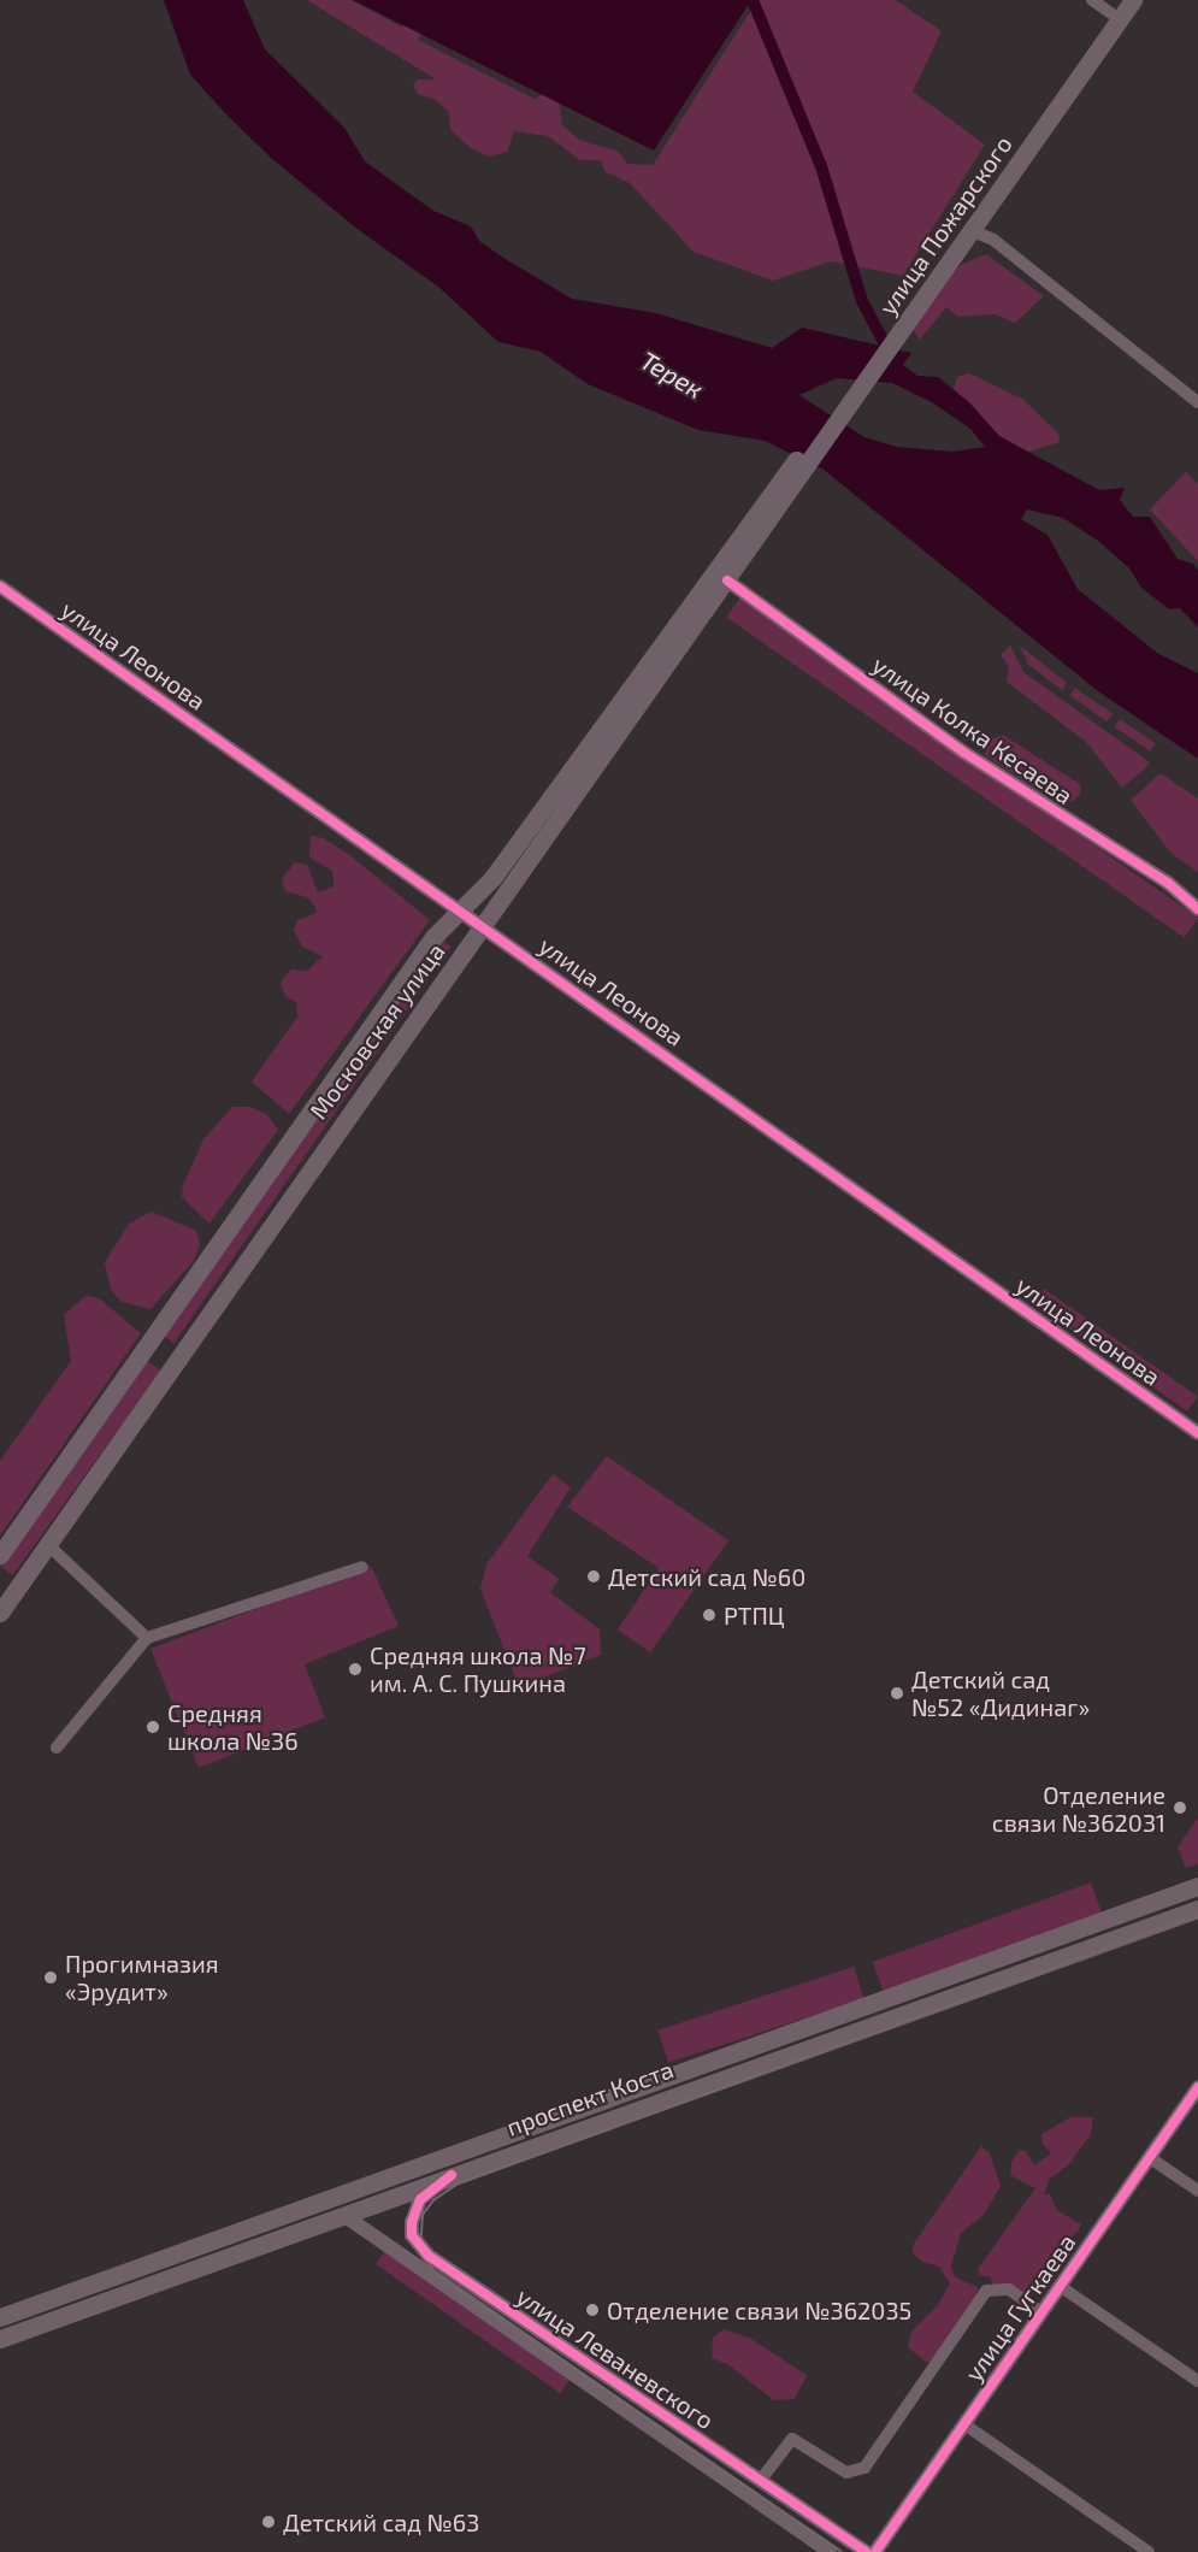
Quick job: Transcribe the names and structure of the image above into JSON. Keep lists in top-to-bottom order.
{
  "streets": {
    "main road": ["улица Пожарского", "Московская улица", "проспект Коста"],
    "street": [
      "улица Леонова",
      "улица Колка Кесаева",
      "улица Гугкаева",
      "улица Леваневского"
    ]
  },
  "crossings": [
    ["улица Пожарского", "Московская улица"],
    ["улица Леонова", "Московская улица"],
    ["улица Колка Кесаева", "Московская улица"],
    ["проспект Коста", "улица Леваневского"]
  ],
  "water": ["Терек"],
  "places": [
    "Детский сад №60",
    "РТПЦ",
    "Средняя школа №7 им. А. С. Пушкина",
    "Детский сад №52 «Дидинаг»",
    "Средняя школа №36",
    "Отделение связи №362031",
    "Прогимназия «Эрудит»",
    "Отделение связи №362035",
    "Детский сад №63"
  ]
}
